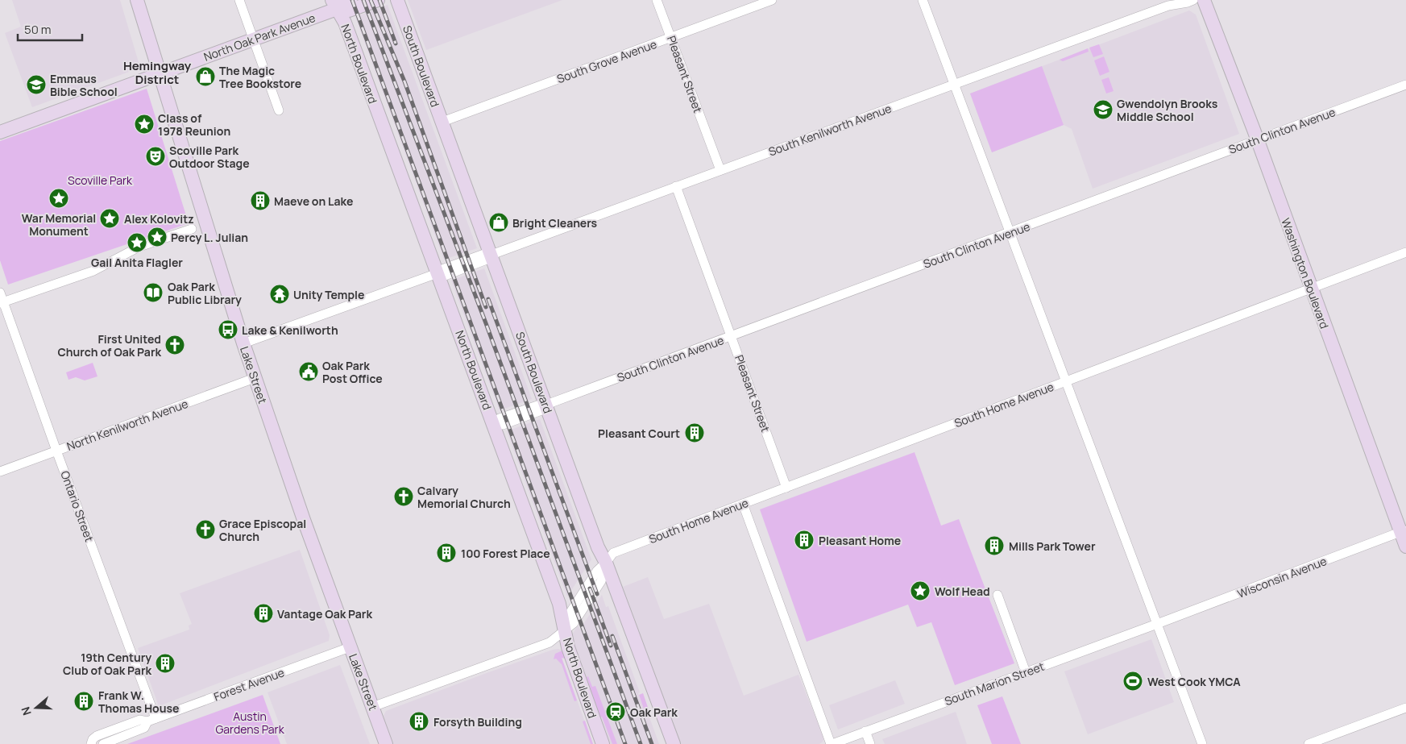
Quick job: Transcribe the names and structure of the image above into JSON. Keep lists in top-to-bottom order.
{
  "streets": {
    "street": [
      "North Oak Park Avenue",
      "South Grove Avenue",
      "North Boulevard",
      "South Boulevard",
      "Pleasant Street",
      "South Kenilworth Avenue",
      "South Clinton Avenue",
      "Washington Boulevard",
      "Lake Street",
      "South Home Avenue",
      "North Kenilworth Avenue",
      "Ontario Street",
      "Wisconsin Avenue",
      "South Marion Street",
      "Forest Avenue"
    ]
  },
  "crossings": [
    ["North Oak Park Avenue", "North Boulevard"],
    ["North Oak Park Avenue", "Lake Street"],
    ["South Grove Avenue", "South Boulevard"],
    ["South Grove Avenue", "Pleasant Street"],
    ["North Boulevard", "South Clinton Avenue"],
    ["North Boulevard", "South Home Avenue"],
    ["South Boulevard", "South Kenilworth Avenue"],
    ["South Boulevard", "South Clinton Avenue"],
    ["South Boulevard", "South Home Avenue"],
    ["Pleasant Street", "South Kenilworth Avenue"],
    ["Pleasant Street", "South Clinton Avenue"],
    ["Pleasant Street", "South Home Avenue"],
    ["South Clinton Avenue", "Washington Boulevard"],
    ["Washington Boulevard", "South Home Avenue"],
    ["Washington Boulevard", "Wisconsin Avenue"],
    ["Lake Street", "North Kenilworth Avenue"],
    ["Lake Street", "Forest Avenue"],
    ["North Kenilworth Avenue", "Ontario Street"],
    ["Ontario Street", "Forest Avenue"],
    ["Wisconsin Avenue", "South Marion Street"]
  ],
  "districts": ["Hemingway District"],
  "parks": ["Scoville Park", "Austin Gardens Park"],
  "places": {
    "shop": ["The Magic Tree Bookstore", "Bright Cleaners"],
    "school or university": ["Emmaus Bible School", "Gwendolyn Brooks Middle School"],
    "place": [
      "Class of 1978 Reunion",
      "War Memorial Monument",
      "Alex Kolovitz",
      "Percy L. Julian",
      "Gail Anita Flagler",
      "Wolf Head"
    ],
    "theatre": ["Scoville Park Outdoor Stage"],
    "building": [
      "Maeve on Lake",
      "Pleasant Court",
      "Pleasant Home",
      "Mills Park Tower",
      "100 Forest Place",
      "Vantage Oak Park",
      "19th Century Club of Oak Park",
      "Frank W. Thomas House",
      "Forsyth Building"
    ],
    "library": ["Oak Park Public Library"],
    "temple": ["Unity Temple"],
    "bus stop": ["Lake & Kenilworth"],
    "church": ["First United Church of Oak Park", "Calvary Memorial Church", "Grace Episcopal Church"],
    "public building": ["Oak Park Post Office"],
    "sports": ["West Cook YMCA"],
    "station": ["Oak Park"]
  },
  "scale_bar": "50 m",
  "north": "left"
}
